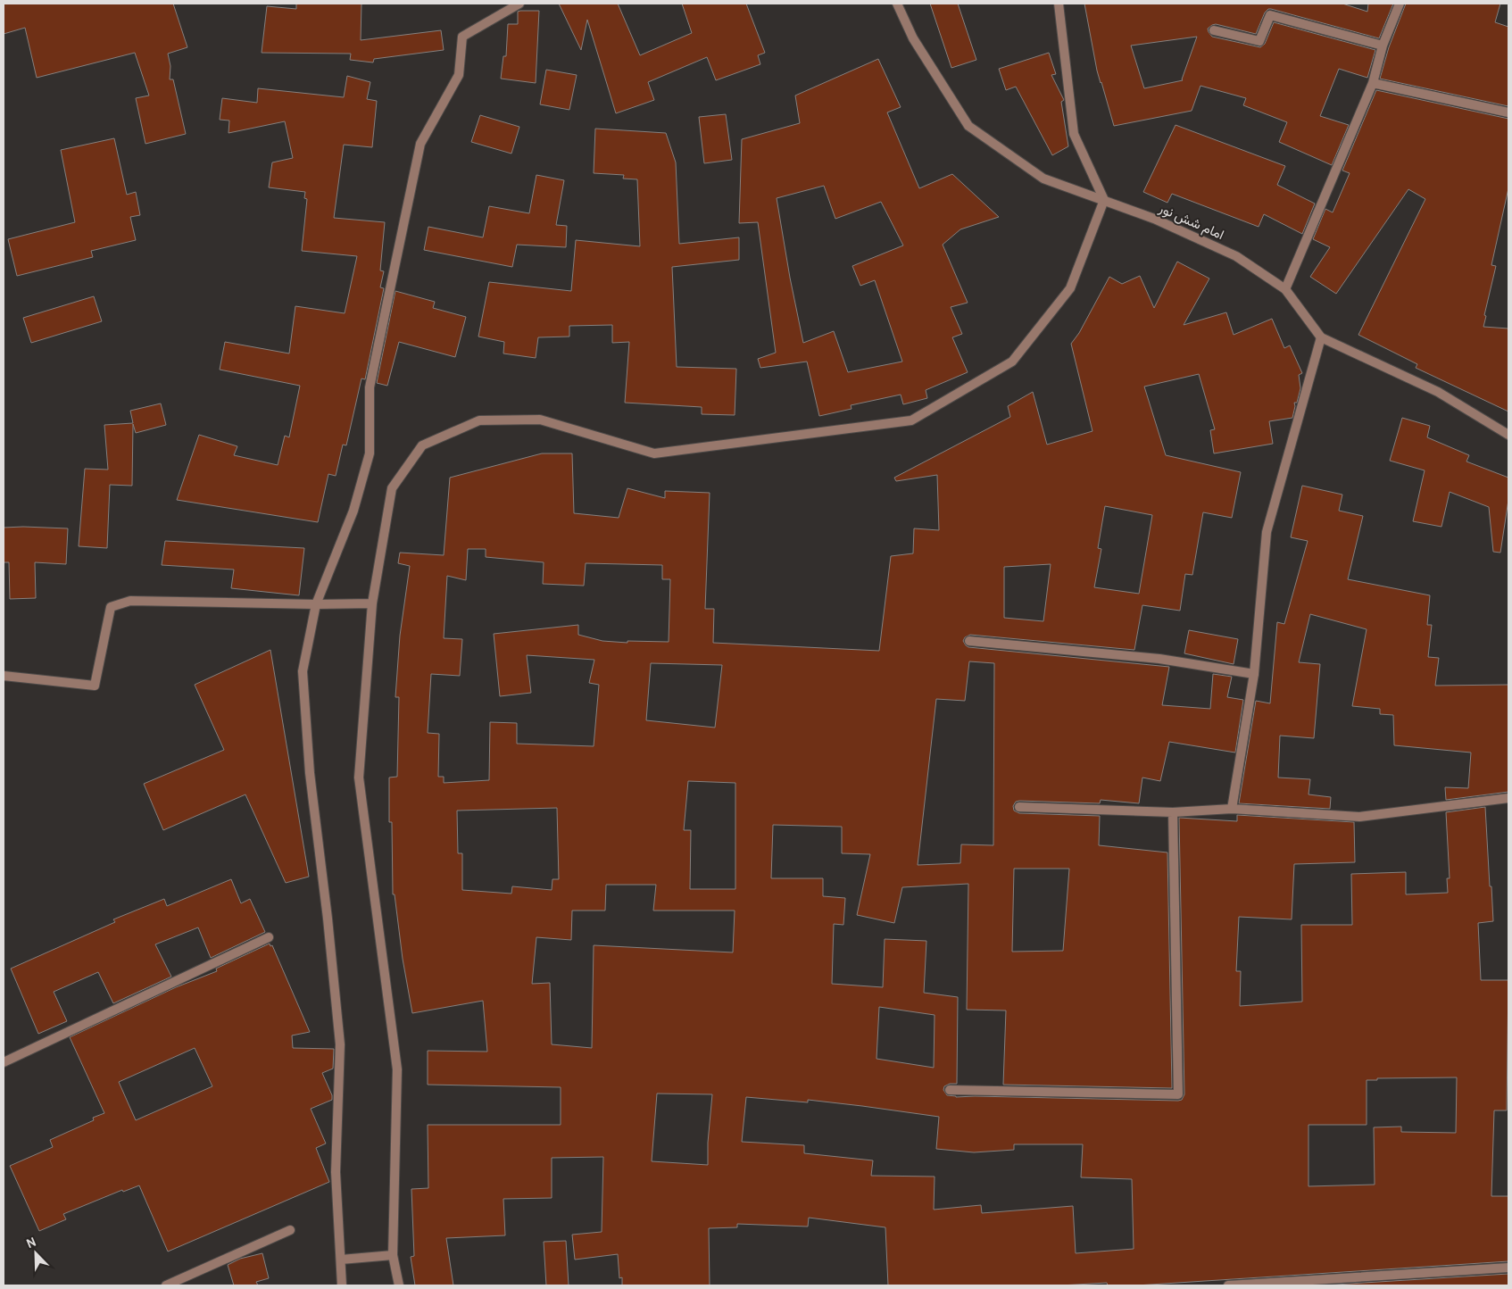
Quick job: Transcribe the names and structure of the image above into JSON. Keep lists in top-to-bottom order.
{
  "streets": {
    "street": ["امام شش نور"]
  },
  "north": "top left"
}
